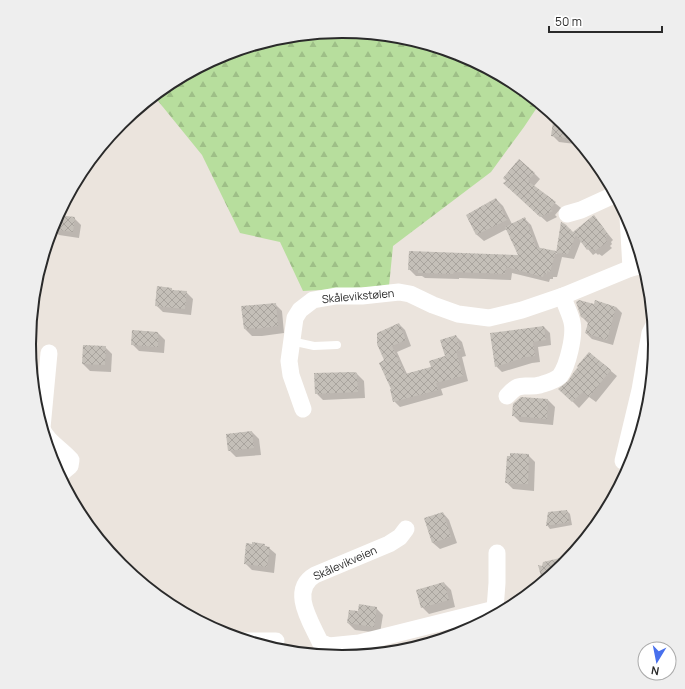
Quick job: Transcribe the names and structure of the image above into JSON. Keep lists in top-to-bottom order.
{
  "streets": {
    "street": ["Skålevikstølen", "Skålevikveien"]
  },
  "scale_bar": "50 m",
  "north": "bottom"
}
